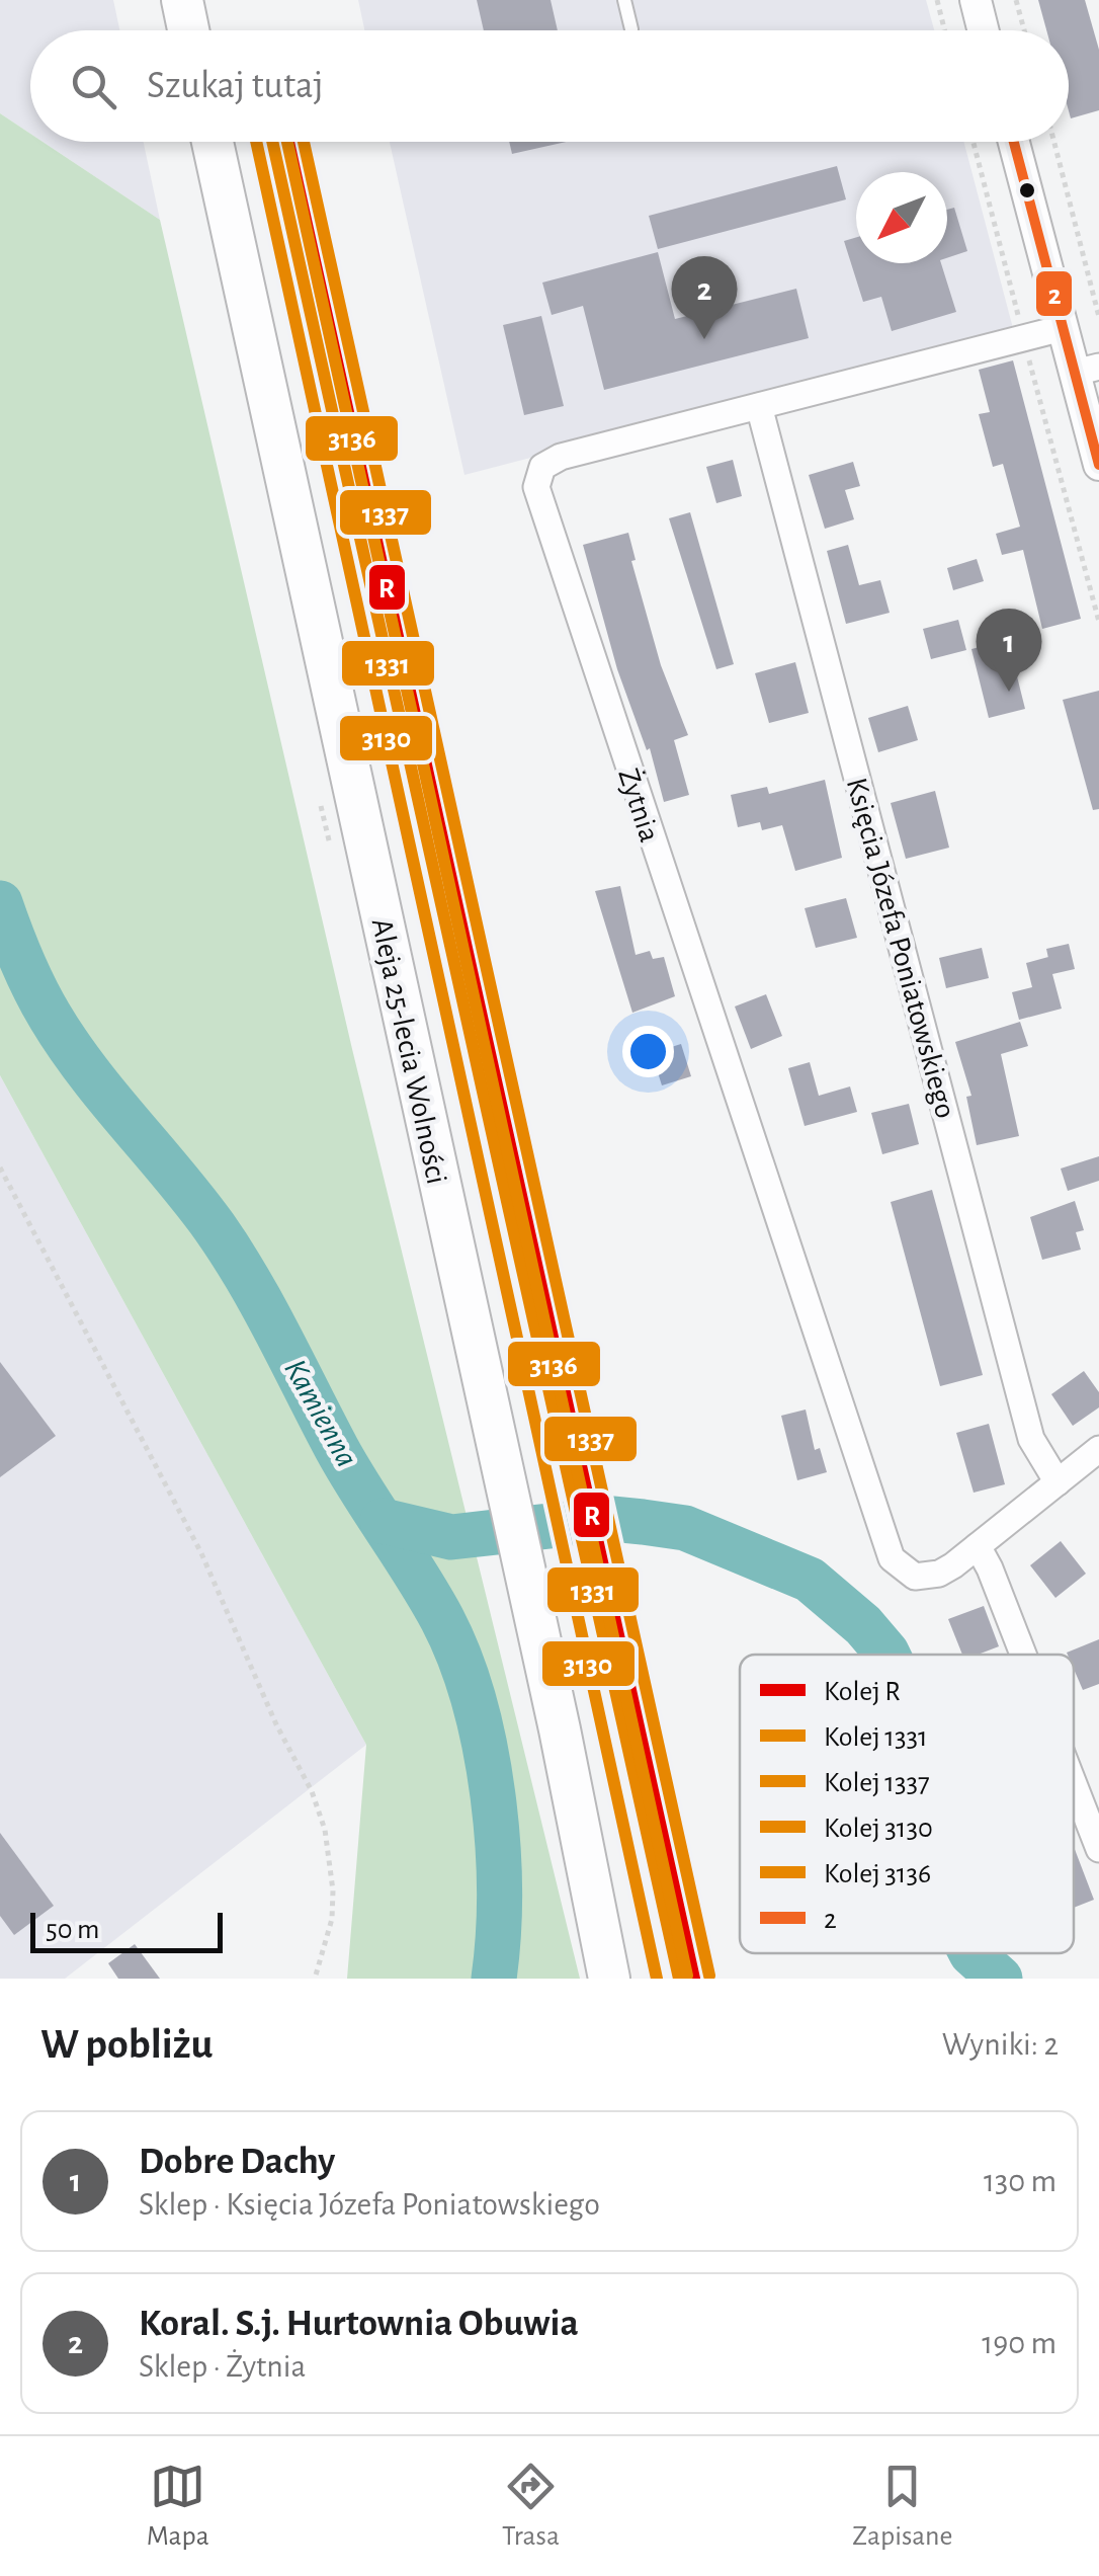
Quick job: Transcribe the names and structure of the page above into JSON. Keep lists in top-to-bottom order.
{
  "streets": {
    "main road": ["Aleja 25-lecia Wolności"],
    "street": ["Żytnia", "Księcia Józefa Poniatowskiego"]
  },
  "crossings": [
    ["Żytnia", "Księcia Józefa Poniatowskiego"]
  ],
  "water": ["Kamienna"],
  "lines": [
    "rail line R",
    "rail line 1331",
    "rail line 1337",
    "rail line 3130",
    "rail line 3136",
    "transit line 2"
  ],
  "legend": [
    "Kolej R",
    "Kolej 1331",
    "Kolej 1337",
    "Kolej 3130",
    "Kolej 3136",
    "2"
  ],
  "scale_bar": "50 m",
  "north": "bottom left",
  "page": {
    "search": "Szukaj tutaj",
    "pins": ["2", "1"],
    "scale": "50 m",
    "heading": ["W pobliżu", "Wyniki: 2"],
    "list": [
      {
        "mark": "1",
        "name": "Dobre Dachy",
        "note": "Sklep · Księcia Józefa Poniatowskiego",
        "value": "130 m"
      },
      {
        "mark": "2",
        "name": "Koral. S.j. Hurtownia Obuwia",
        "note": "Sklep · Żytnia",
        "value": "190 m"
      }
    ],
    "nav": ["Mapa", "Trasa", "Zapisane"]
  }
}
